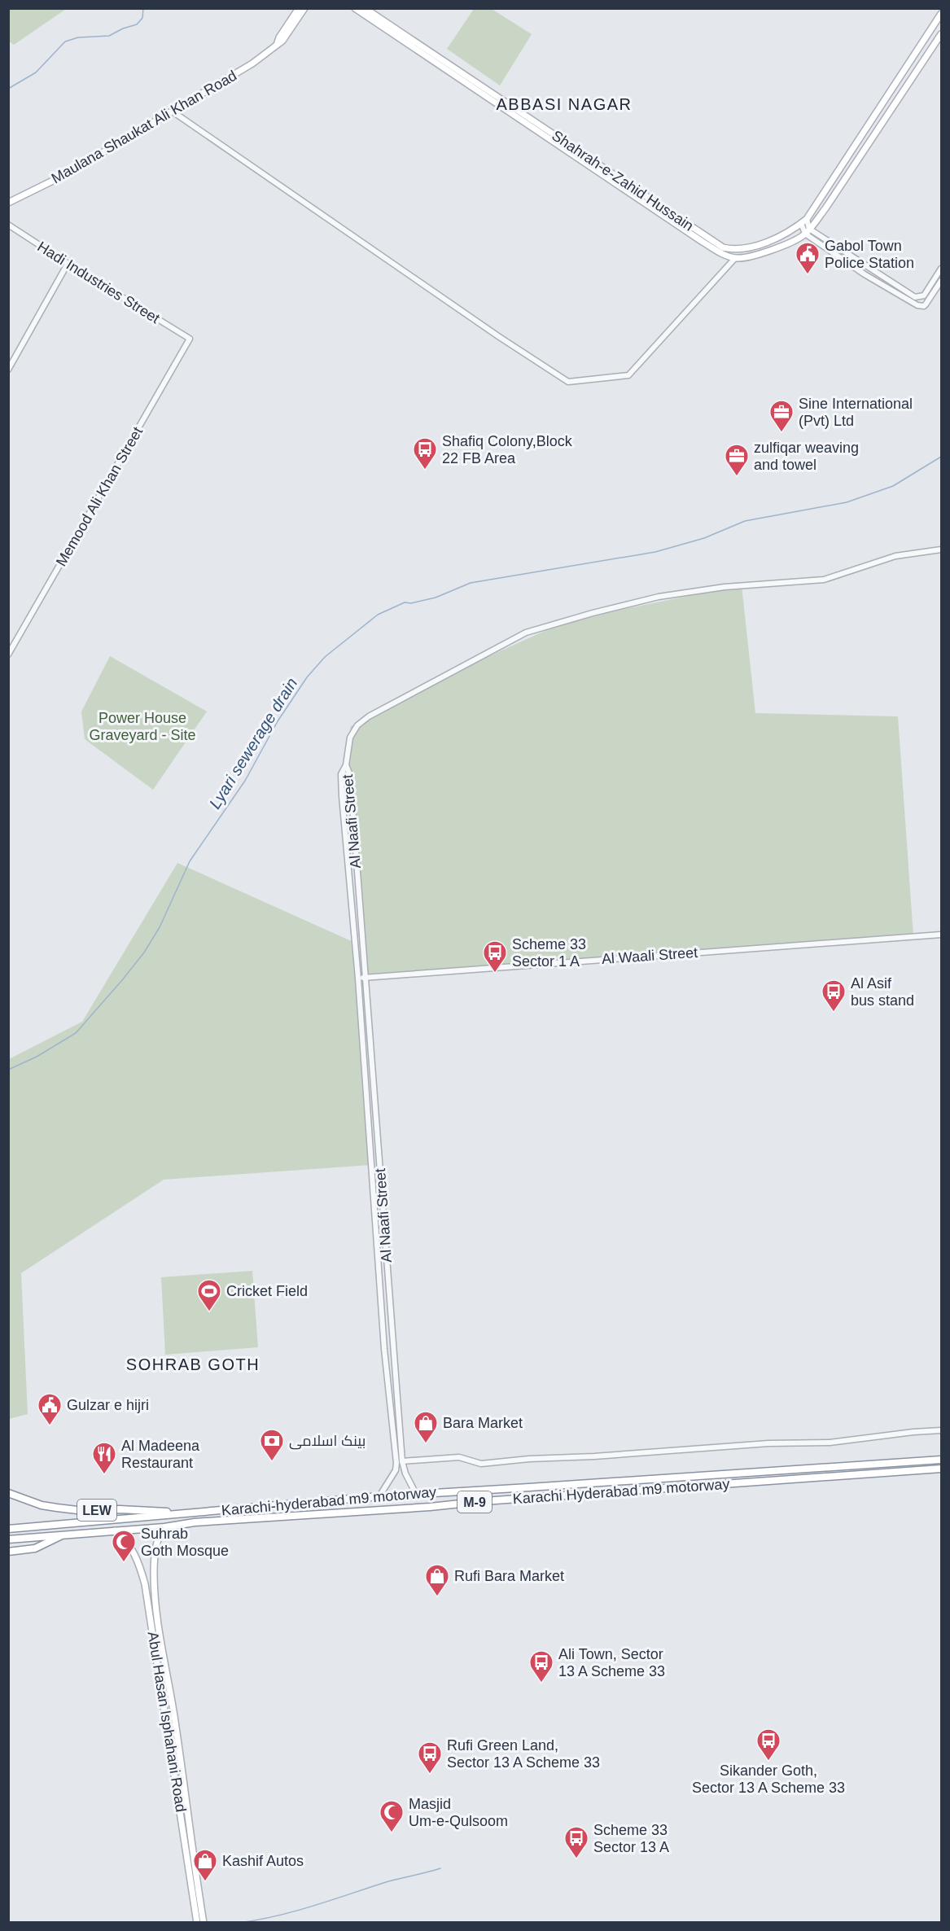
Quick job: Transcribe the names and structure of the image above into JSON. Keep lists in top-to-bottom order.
{
  "streets": {
    "highway": [
      "Karachi Hyderabad m9 motorway",
      "Karachi-hyderabad m9 motorway",
      "M-9",
      "LEW"
    ],
    "main road": ["Maulana Shaukat Ali Khan Road", "Shahrah-e-Zahid Hussain", "Abul Hasan Isphahani Road"],
    "street": [
      "Hadi Industries Street",
      "Memood Ali Khan Street",
      "Al Naafi Street",
      "Al Waali Street"
    ]
  },
  "crossings": [
    ["Hadi Industries Street", "Memood Ali Khan Street"],
    ["Al Naafi Street", "Al Waali Street"],
    ["Al Naafi Street", "Karachi-hyderabad m9 motorway"],
    ["Karachi Hyderabad m9 motorway", "LEW"],
    ["Karachi Hyderabad m9 motorway", "Abul Hasan Isphahani Road"],
    ["Karachi-hyderabad m9 motorway", "LEW"]
  ],
  "districts": ["ABBASI NAGAR", "SOHRAB GOTH"],
  "water": ["Lyari sewerage drain"],
  "parks": ["Power House Graveyard - Site"],
  "places": {
    "public building": ["Gabol Town Police Station", "Gulzar e hijri"],
    "office": ["Sine International (Pvt) Ltd", "zulfiqar weaving and towel"],
    "bus stop": [
      "Shafiq Colony,Block 22 FB Area",
      "Scheme 33 Sector 1 A",
      "Al Asif bus stand",
      "Ali Town, Sector 13 A Scheme 33",
      "Sikander Goth, Sector 13 A Scheme 33",
      "Rufi Green Land, Sector 13 A Scheme 33",
      "Scheme 33 Sector 13 A"
    ],
    "sports": ["Cricket Field"],
    "shop": ["Bara Market", "Rufi Bara Market", "Kashif Autos"],
    "bank": ["بینک اسلامی"],
    "restaurant": ["Al Madeena Restaurant"],
    "mosque": ["Suhrab Goth Mosque", "Masjid Um-e-Qulsoom"]
  }
}
